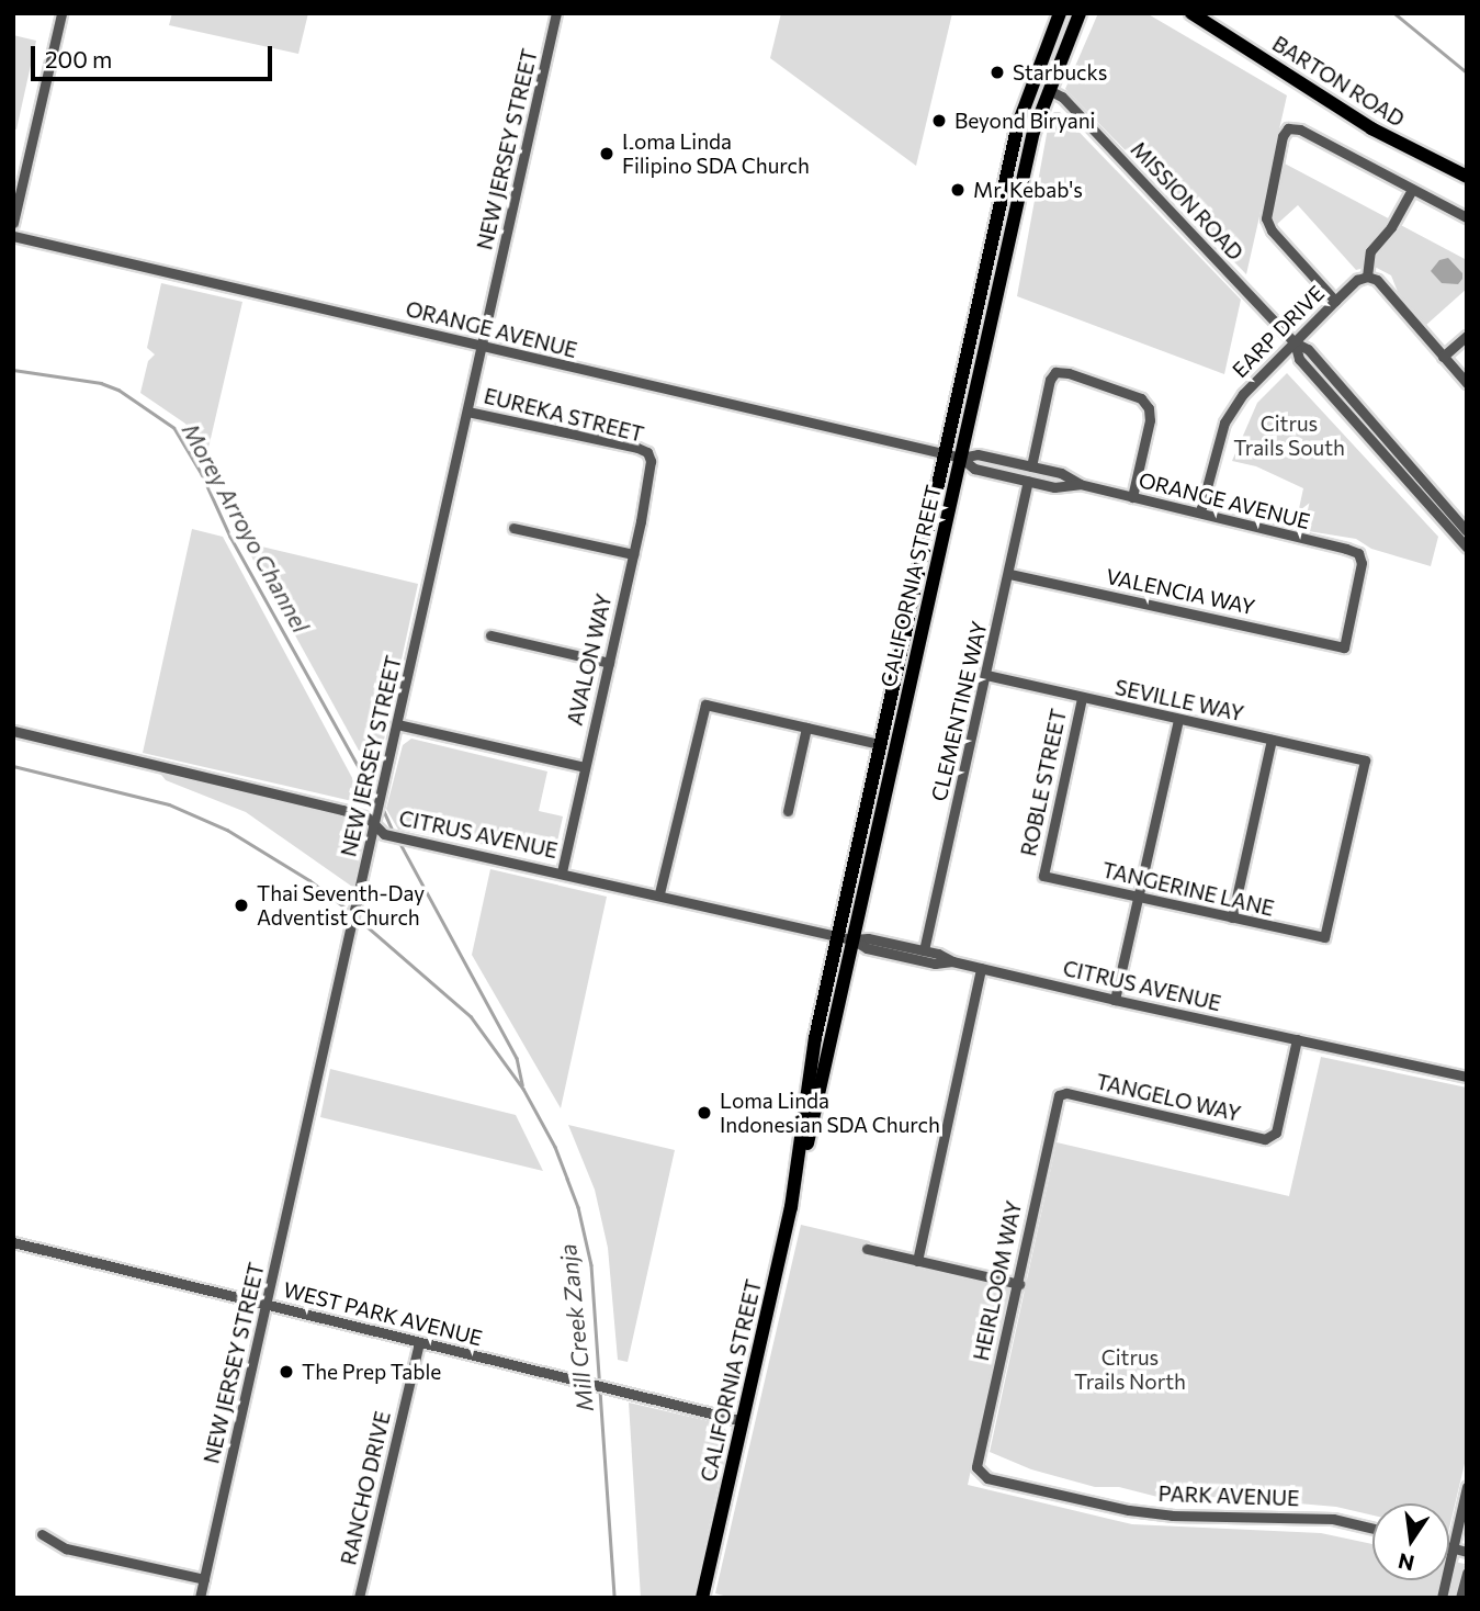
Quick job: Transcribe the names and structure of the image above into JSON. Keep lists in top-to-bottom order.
{
  "streets": {
    "main road": ["BARTON ROAD", "CALIFORNIA STREET"],
    "street": [
      "NEW JERSEY STREET",
      "MISSION ROAD",
      "ORANGE AVENUE",
      "EARP DRIVE",
      "EUREKA STREET",
      "VALENCIA WAY",
      "AVALON WAY",
      "SEVILLE WAY",
      "CLEMENTINE WAY",
      "ROBLE STREET",
      "CITRUS AVENUE",
      "TANGERINE LANE",
      "TANGELO WAY",
      "HEIRLOOM WAY",
      "WEST PARK AVENUE",
      "RANCHO DRIVE",
      "PARK AVENUE"
    ]
  },
  "crossings": [
    ["NEW JERSEY STREET", "ORANGE AVENUE"],
    ["NEW JERSEY STREET", "EUREKA STREET"],
    ["NEW JERSEY STREET", "CITRUS AVENUE"],
    ["NEW JERSEY STREET", "WEST PARK AVENUE"],
    ["MISSION ROAD", "EARP DRIVE"],
    ["MISSION ROAD", "CALIFORNIA STREET"],
    ["ORANGE AVENUE", "EARP DRIVE"],
    ["ORANGE AVENUE", "CALIFORNIA STREET"],
    ["ORANGE AVENUE", "VALENCIA WAY"],
    ["ORANGE AVENUE", "CLEMENTINE WAY"],
    ["EUREKA STREET", "AVALON WAY"],
    ["CALIFORNIA STREET", "CITRUS AVENUE"],
    ["CALIFORNIA STREET", "WEST PARK AVENUE"],
    ["VALENCIA WAY", "CLEMENTINE WAY"],
    ["AVALON WAY", "CITRUS AVENUE"],
    ["SEVILLE WAY", "CLEMENTINE WAY"],
    ["SEVILLE WAY", "ROBLE STREET"],
    ["SEVILLE WAY", "TANGERINE LANE"],
    ["CLEMENTINE WAY", "CITRUS AVENUE"],
    ["ROBLE STREET", "TANGERINE LANE"],
    ["CITRUS AVENUE", "TANGELO WAY"],
    ["TANGELO WAY", "HEIRLOOM WAY"],
    ["HEIRLOOM WAY", "PARK AVENUE"],
    ["WEST PARK AVENUE", "RANCHO DRIVE"]
  ],
  "water": ["Morey Arroyo Channel", "Mill Creek Zanja"],
  "parks": ["Citrus Trails South", "Citrus Trails North"],
  "places": [
    "Starbucks",
    "Beyond Biryani",
    "Loma Linda Filipino SDA Church",
    "Mr. Kebab's",
    "Thai Seventh-Day Adventist Church",
    "Loma Linda Indonesian SDA Church",
    "The Prep Table"
  ],
  "scale_bar": "200 m",
  "north": "bottom"
}
